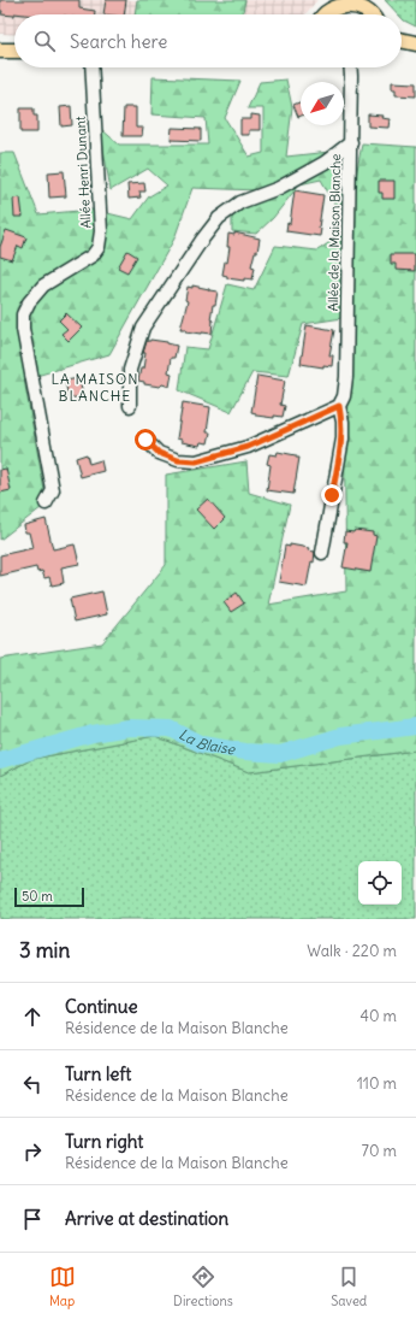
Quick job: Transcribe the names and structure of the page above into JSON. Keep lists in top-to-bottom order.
{
  "streets": {
    "street": ["Allée Henri Dunant", "Allée de la Maison Blanche"]
  },
  "districts": ["LA MAISON BLANCHE"],
  "water": ["La Blaise"],
  "scale_bar": "50 m",
  "north": "bottom left",
  "page": {
    "search": "Search here",
    "scale": "50 m",
    "heading": ["3 min", "Walk · 220 m"],
    "list": [
      ["Continue", "Résidence de la Maison Blanche", "40 m"],
      ["Turn left", "Résidence de la Maison Blanche", "110 m"],
      ["Turn right", "Résidence de la Maison Blanche", "70 m"],
      "Arrive at destination"
    ],
    "nav": ["Map", "Directions", "Saved"]
  }
}
